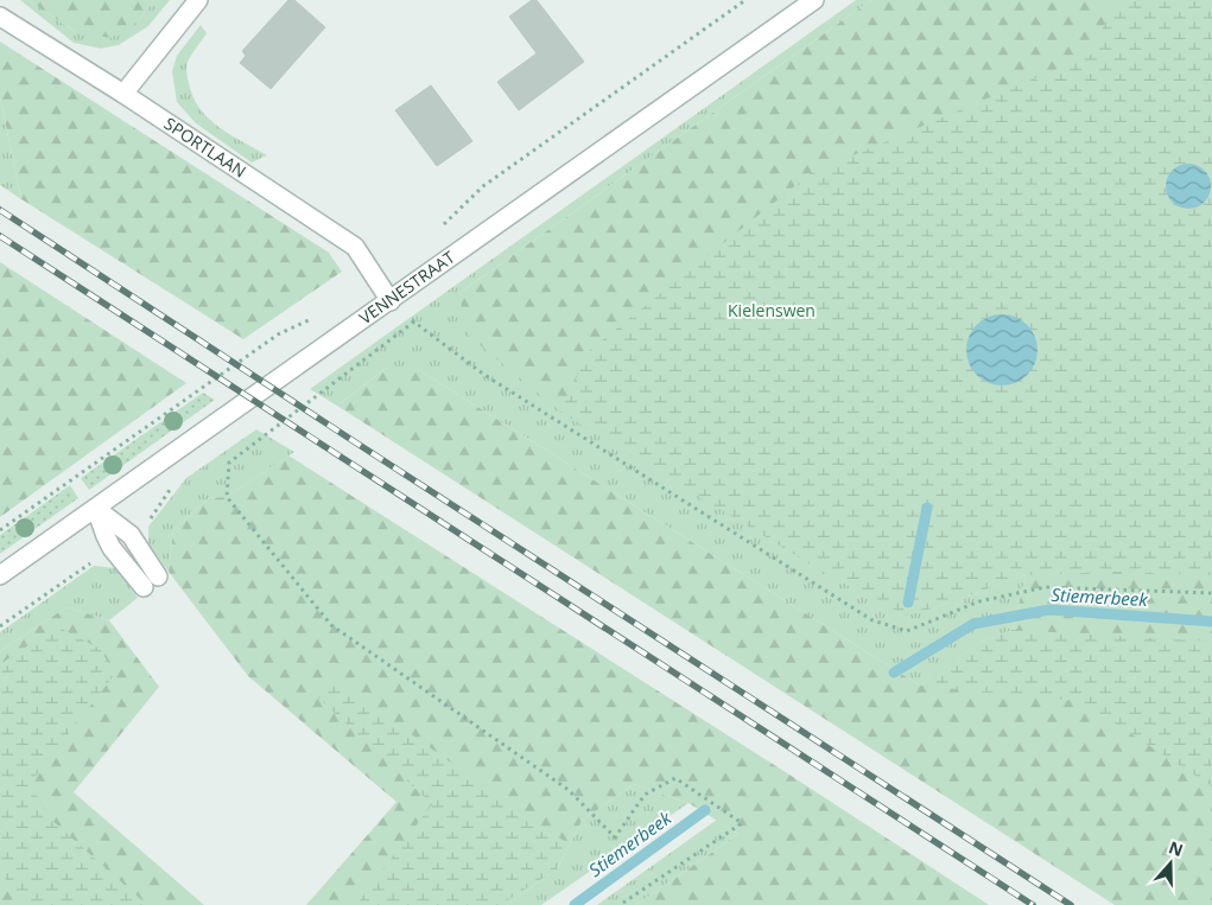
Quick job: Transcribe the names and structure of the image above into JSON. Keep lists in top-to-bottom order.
{
  "streets": {
    "street": ["SPORTLAAN", "VENNESTRAAT"]
  },
  "crossings": [
    ["SPORTLAAN", "VENNESTRAAT"]
  ],
  "water": ["Stiemerbeek"],
  "parks": ["Kielenswen"],
  "north": "top"
}
